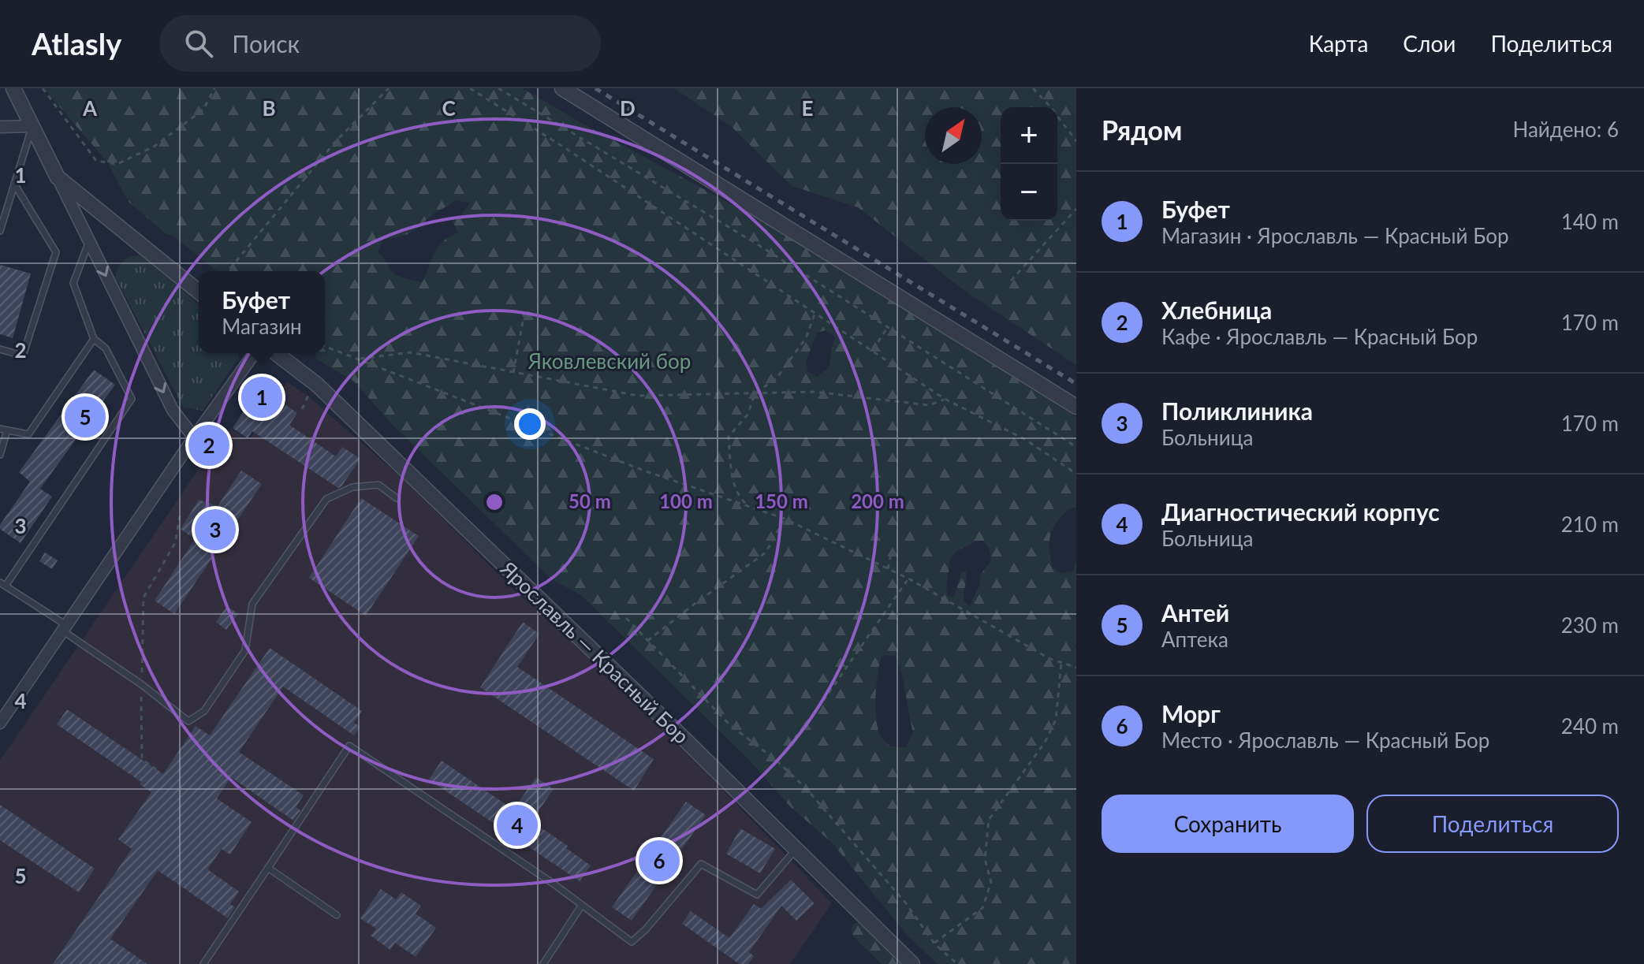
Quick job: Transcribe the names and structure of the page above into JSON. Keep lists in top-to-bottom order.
{
  "streets": {
    "street": ["Ярославль — Красный Бор"]
  },
  "parks": ["Яковлевский бор"],
  "north": "top right",
  "page": {
    "header": "Atlasly",
    "search": "Поиск",
    "nav": ["Карта", "Слои", "Поделиться"],
    "heading": ["Рядом", "Найдено: 6"],
    "map_buttons": ["+", "−"],
    "list": [
      {
        "mark": "1",
        "name": "Буфет",
        "note": "Магазин · Ярославль — Красный Бор",
        "value": "140 m"
      },
      {
        "mark": "2",
        "name": "Хлебница",
        "note": "Кафе · Ярославль — Красный Бор",
        "value": "170 m"
      },
      {
        "mark": "3",
        "name": "Поликлиника",
        "note": "Больница",
        "value": "170 m"
      },
      {
        "mark": "4",
        "name": "Диагностический корпус",
        "note": "Больница",
        "value": "210 m"
      },
      {
        "mark": "5",
        "name": "Антей",
        "note": "Аптека",
        "value": "230 m"
      },
      {
        "mark": "6",
        "name": "Морг",
        "note": "Место · Ярославль — Красный Бор",
        "value": "240 m"
      }
    ],
    "popup": ["Буфет", "Магазин"],
    "pins": [
      "1",
      "5",
      "2",
      "3",
      "4",
      "6"
    ],
    "buttons": ["Сохранить", "Поделиться"]
  },
  "grid": {
    "columns": [
      "A",
      "B",
      "C",
      "D",
      "E"
    ],
    "rows": [
      "1",
      "2",
      "3",
      "4",
      "5"
    ]
  },
  "rings": [
    "50 m",
    "100 m",
    "150 m",
    "200 m"
  ]
}
